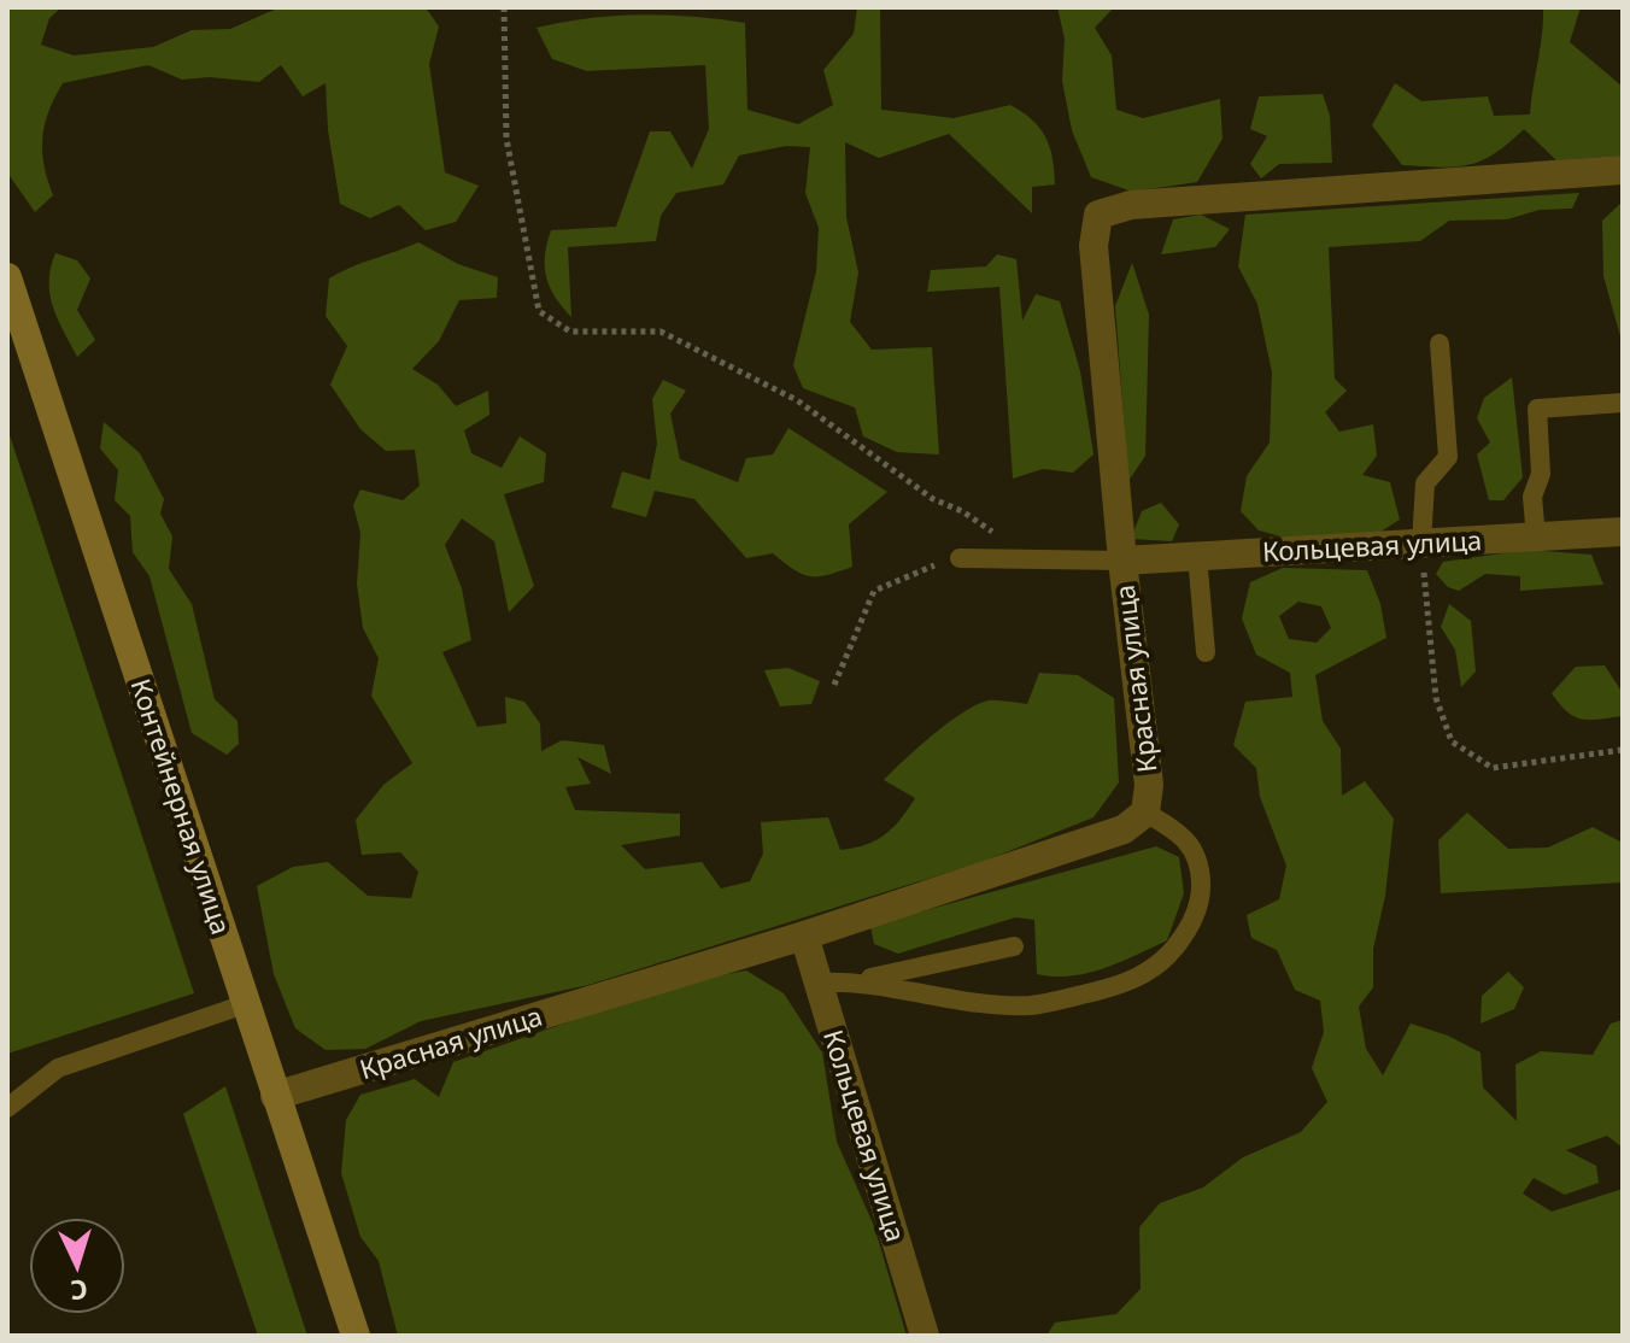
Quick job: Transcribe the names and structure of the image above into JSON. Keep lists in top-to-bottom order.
{
  "streets": {
    "street": ["Кольцевая улица", "Красная улица", "Контейнерная улица"]
  },
  "crossings": [
    ["Кольцевая улица", "Красная улица"],
    ["Красная улица", "Контейнерная улица"]
  ],
  "north": "bottom"
}
